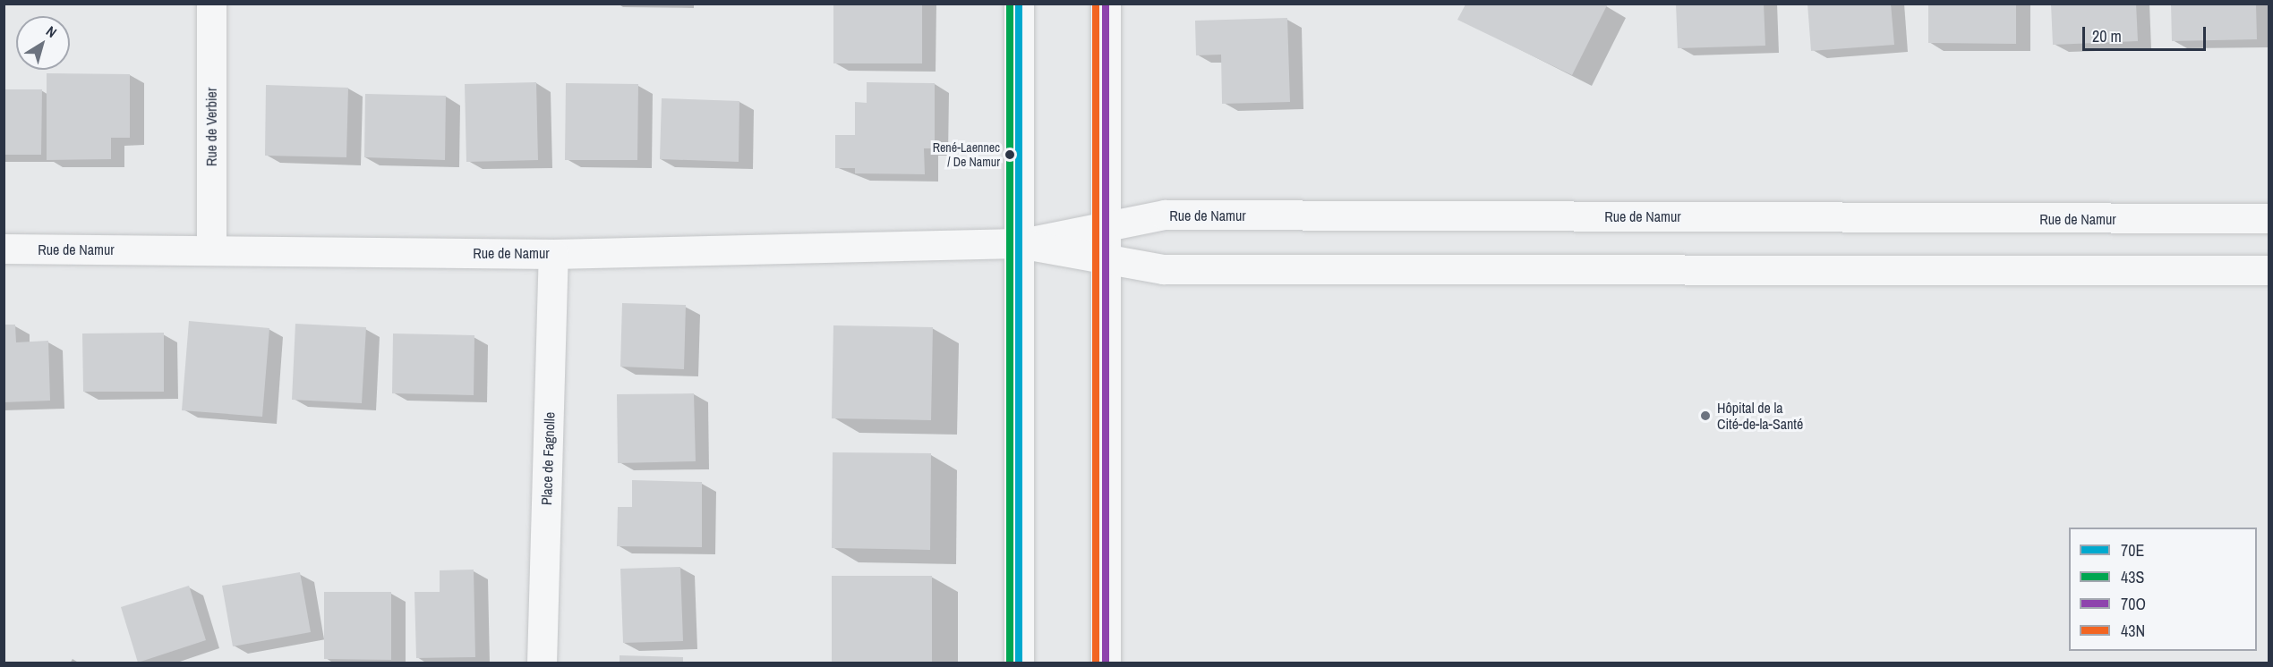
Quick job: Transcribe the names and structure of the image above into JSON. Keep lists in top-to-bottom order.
{
  "streets": {
    "street": ["Rue de Verbier", "Rue de Namur", "Place de Fagnolle"]
  },
  "crossings": [
    ["Rue de Verbier", "Rue de Namur"],
    ["Rue de Namur", "Place de Fagnolle"]
  ],
  "places": ["René-Laennec / De Namur", "Hôpital de la Cité-de-la-Santé"],
  "lines": [
    "transit line 70E",
    "transit line 43S",
    "transit line 70O",
    "transit line 43N"
  ],
  "legend": [
    "70E",
    "43S",
    "70O",
    "43N"
  ],
  "scale_bar": "20 m",
  "north": "top right"
}
